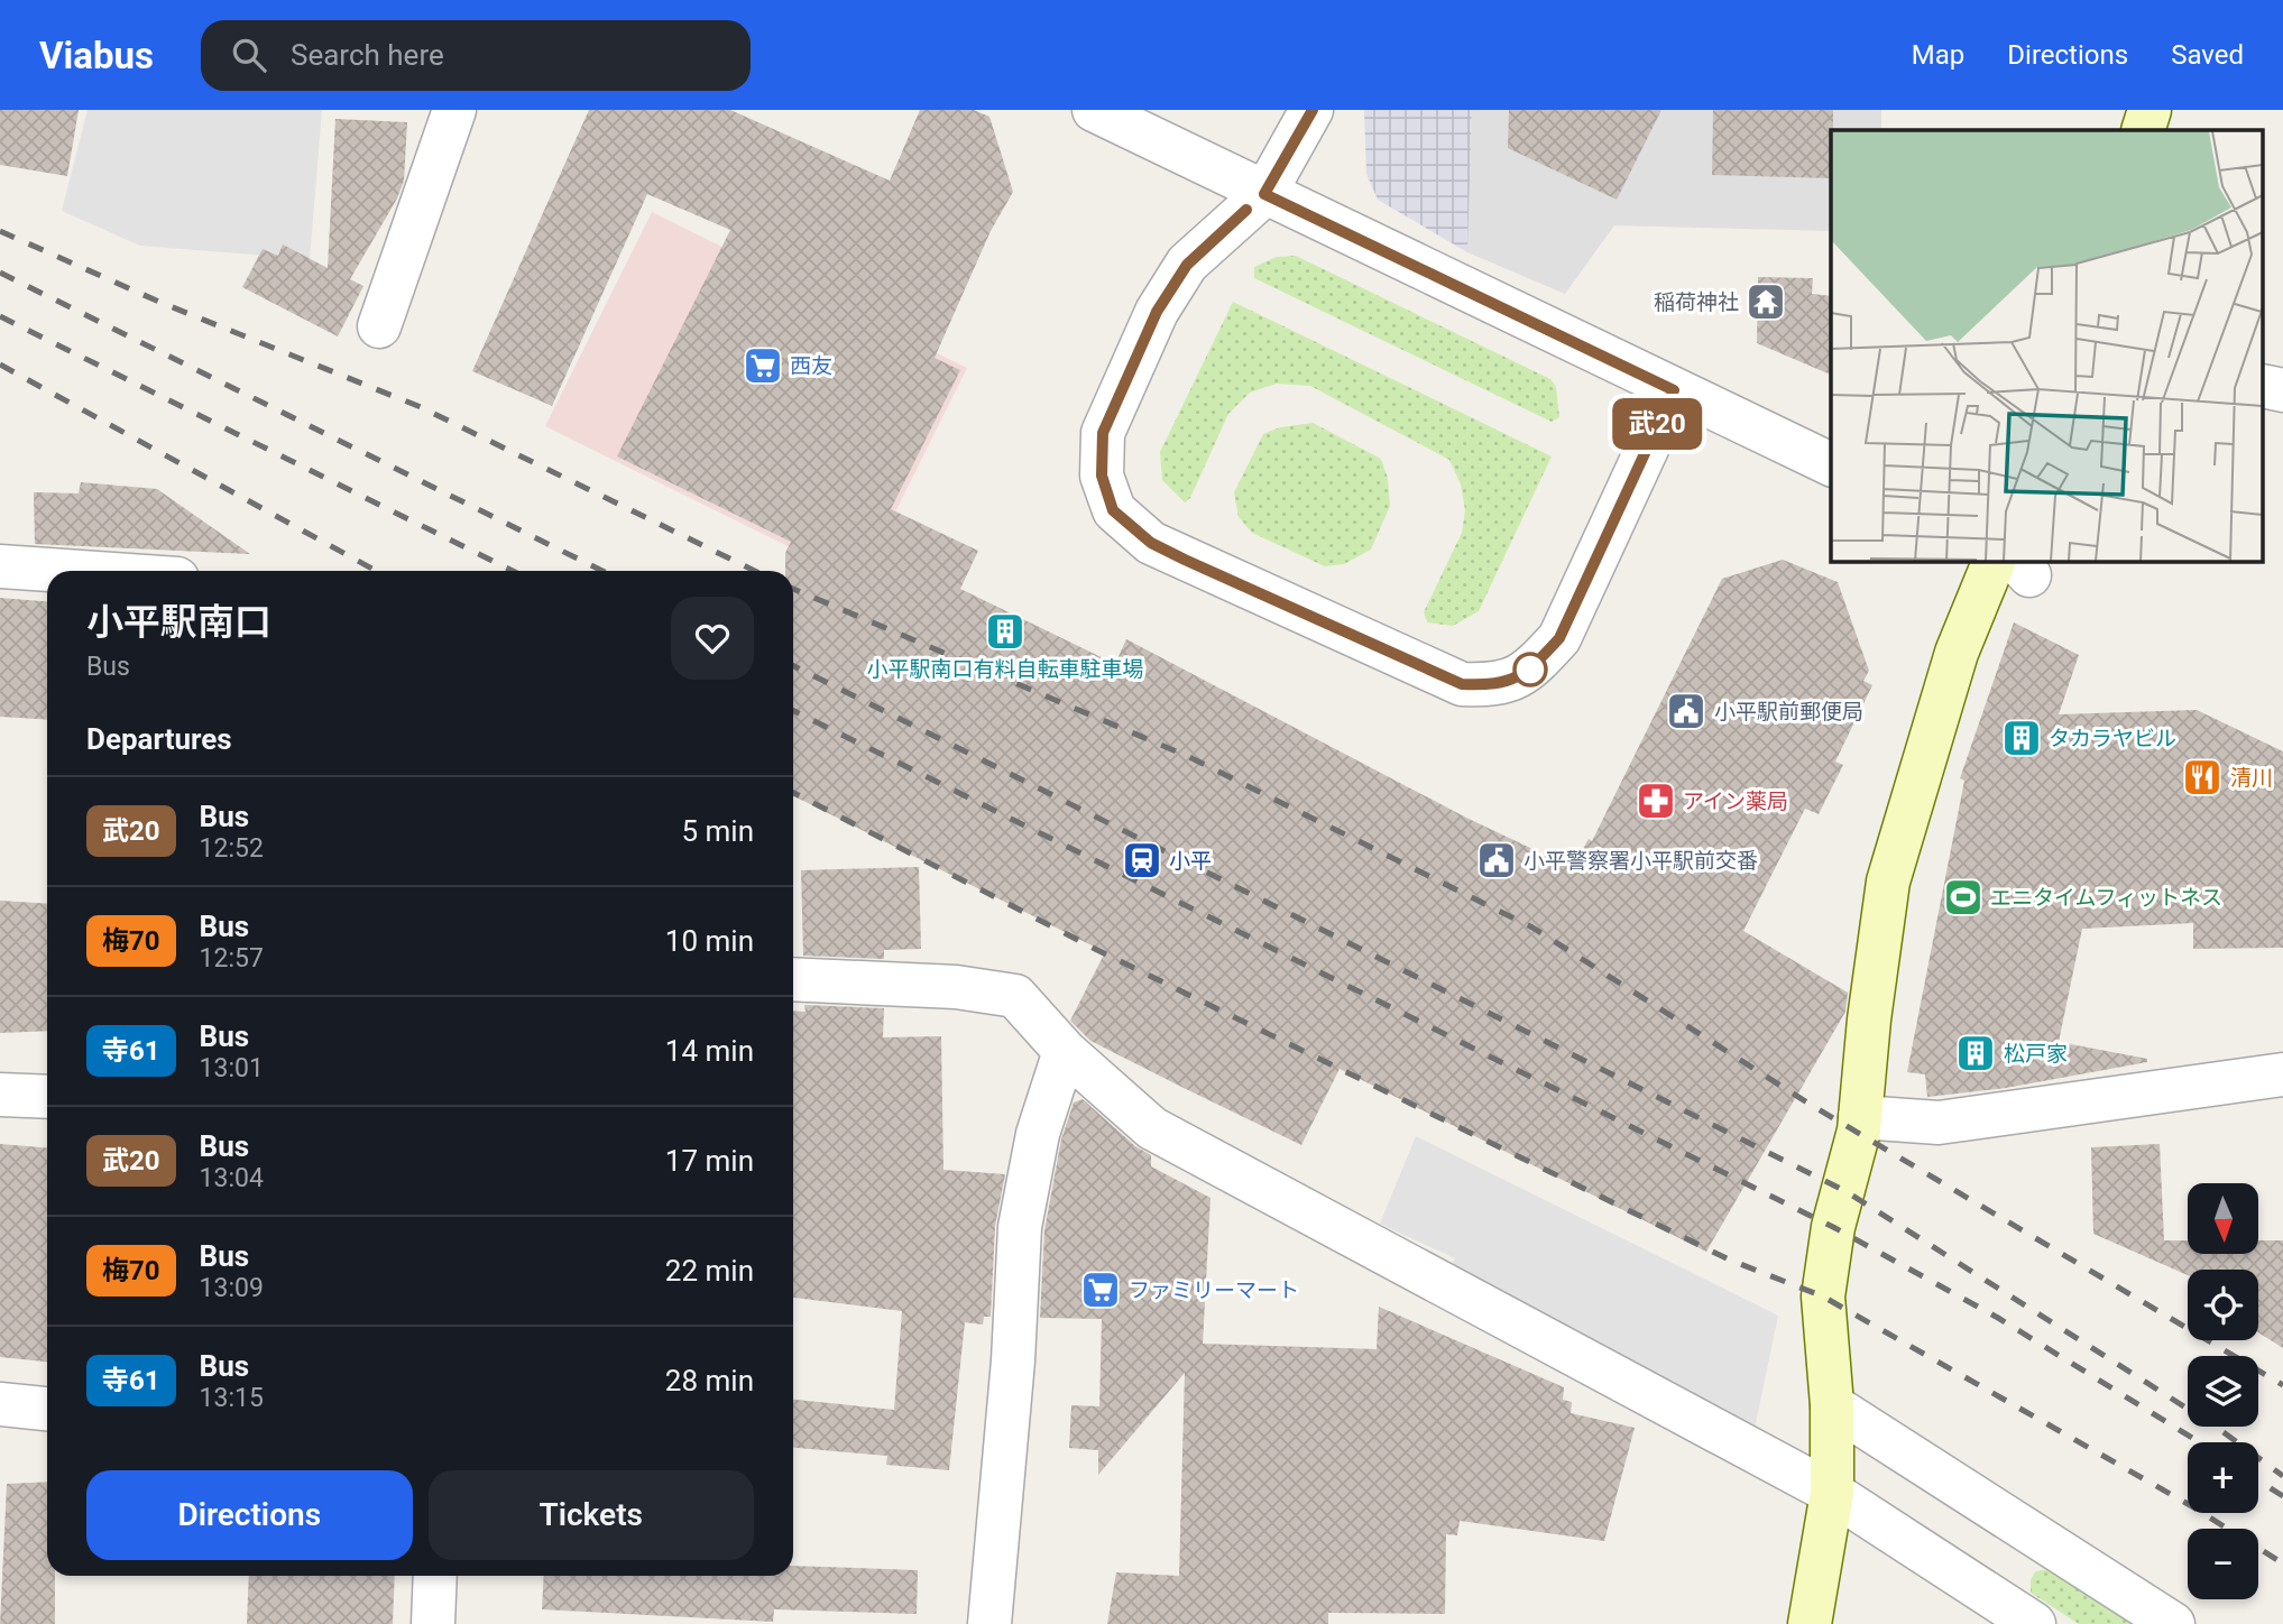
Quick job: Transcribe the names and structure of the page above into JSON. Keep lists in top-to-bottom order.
{
  "places": {
    "temple": ["稲荷神社"],
    "supermarket": ["西友", "ファミリーマート"],
    "building": ["小平駅南口有料自転車駐車場", "タカラヤビル", "松戸家"],
    "public building": ["小平駅前郵便局", "小平警察署小平駅前交番"],
    "restaurant": ["清川"],
    "pharmacy": ["アイン薬局"],
    "station": ["小平"],
    "sports": ["エニタイムフィットネス"]
  },
  "lines": ["bus line 武20"],
  "north": "bottom",
  "page": {
    "header": "Viabus",
    "search": "Search here",
    "nav": ["Map", "Directions", "Saved"],
    "on_map": "武20",
    "heading": [
      ["小平駅南口", "Bus"],
      "Departures"
    ],
    "list": [
      {
        "mark": "武20",
        "name": "Bus",
        "note": "12:52",
        "value": "5 min"
      },
      {
        "mark": "梅70",
        "name": "Bus",
        "note": "12:57",
        "value": "10 min"
      },
      {
        "mark": "寺61",
        "name": "Bus",
        "note": "13:01",
        "value": "14 min"
      },
      {
        "mark": "武20",
        "name": "Bus",
        "note": "13:04",
        "value": "17 min"
      },
      {
        "mark": "梅70",
        "name": "Bus",
        "note": "13:09",
        "value": "22 min"
      },
      {
        "mark": "寺61",
        "name": "Bus",
        "note": "13:15",
        "value": "28 min"
      }
    ],
    "map_buttons": ["+", "−"],
    "buttons": ["Directions", "Tickets"]
  }
}
